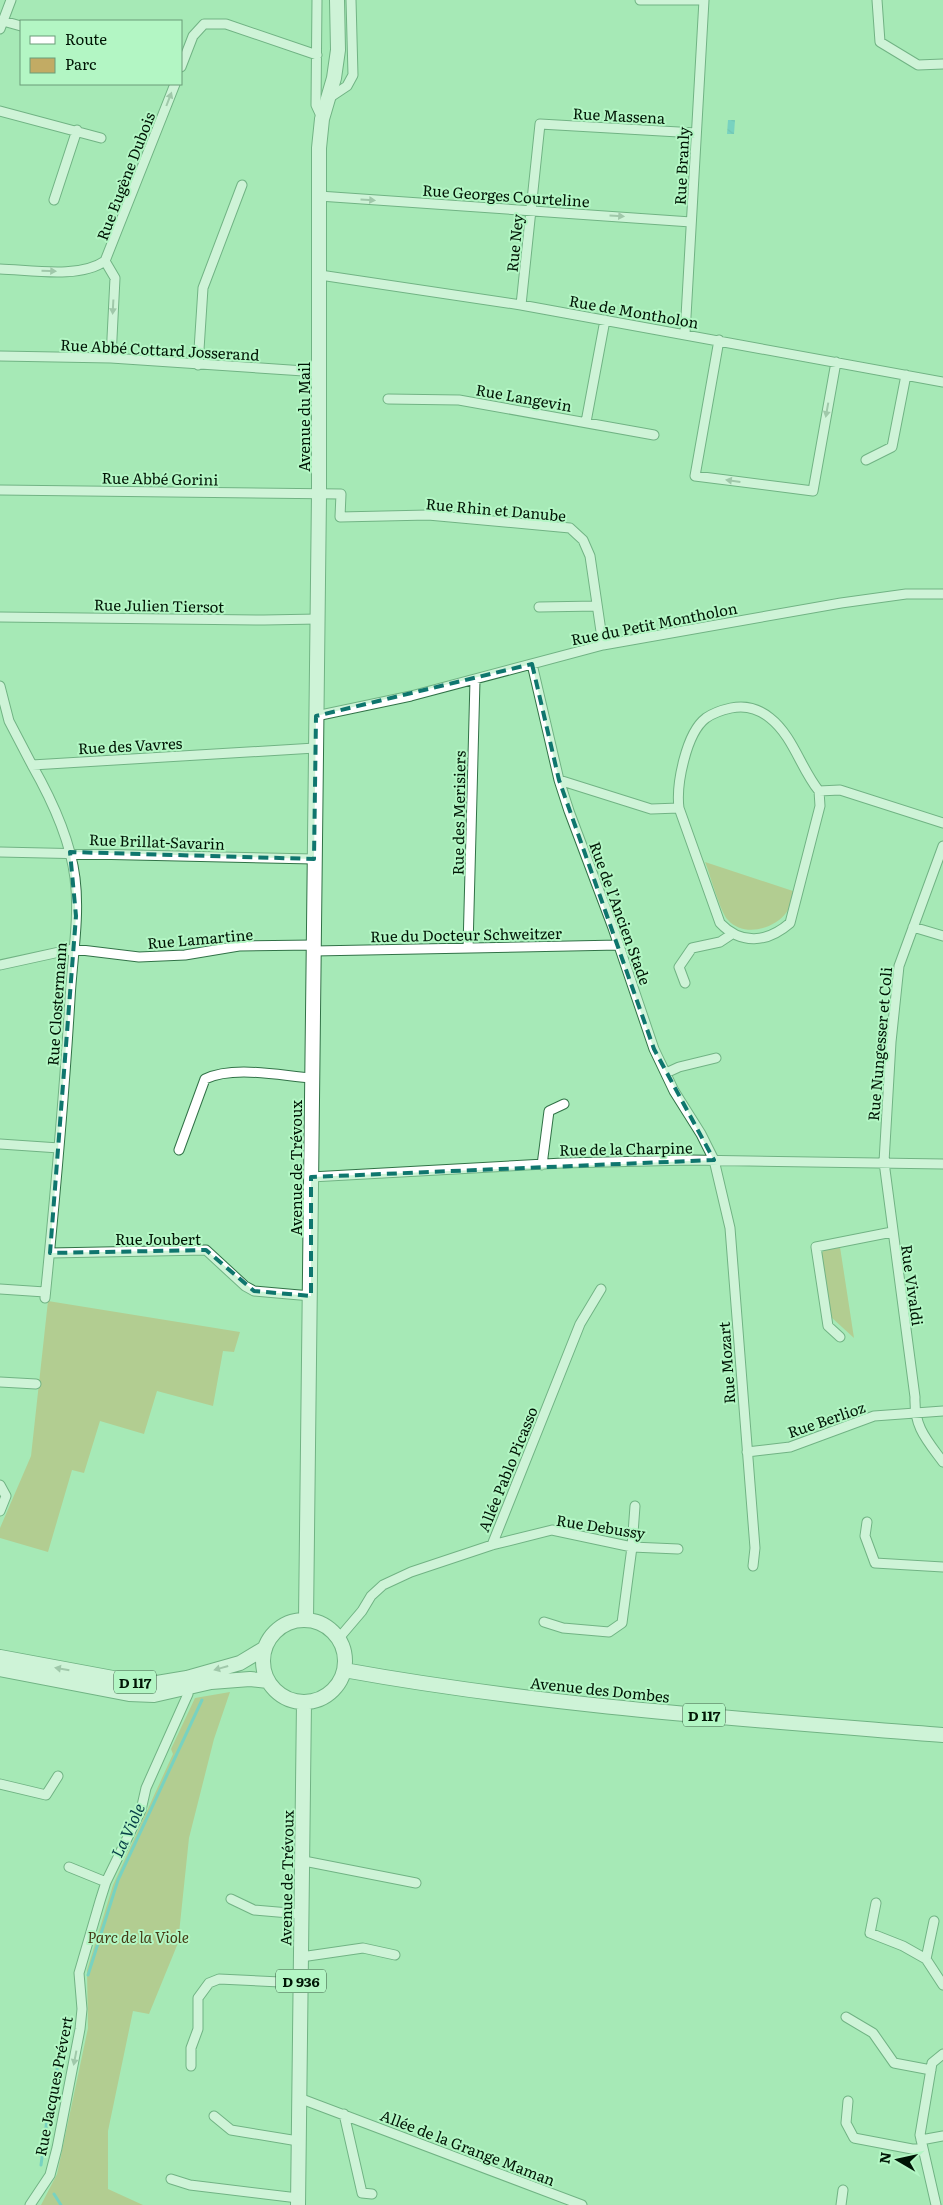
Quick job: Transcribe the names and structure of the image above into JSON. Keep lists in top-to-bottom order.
{
  "streets": {
    "main road": [
      "Avenue du Mail",
      "Avenue de Trévoux",
      "D 117",
      "Avenue des Dombes",
      "D 936"
    ],
    "street": [
      "Rue Massena",
      "Rue Branly",
      "Rue Eugène Dubois",
      "Rue Georges Courteline",
      "Rue Ney",
      "Rue de Montholon",
      "Rue Abbé Cottard Josserand",
      "Rue Langevin",
      "Rue Abbé Gorini",
      "Rue Rhin et Danube",
      "Rue Julien Tiersot",
      "Rue du Petit Montholon",
      "Rue des Vavres",
      "Rue des Merisiers",
      "Rue Brillat-Savarin",
      "Rue de l’Ancien Stade",
      "Rue du Docteur Schweitzer",
      "Rue Lamartine",
      "Rue Clostermann",
      "Rue Nungesser et Coli",
      "Rue de la Charpine",
      "Rue Joubert",
      "Rue Vivaldi",
      "Rue Mozart",
      "Rue Berlioz",
      "Allée Pablo Picasso",
      "Rue Debussy",
      "Rue Jacques Prévert",
      "Allée de la Grange Maman"
    ]
  },
  "crossings": [
    ["Rue Massena", "Rue Branly"],
    ["Rue Massena", "Rue Ney"],
    ["Rue Branly", "Rue Georges Courteline"],
    ["Rue Branly", "Rue de Montholon"],
    ["Rue Georges Courteline", "Rue Ney"],
    ["Rue Georges Courteline", "Avenue du Mail"],
    ["Rue Ney", "Rue de Montholon"],
    ["Rue de Montholon", "Avenue du Mail"],
    ["Rue Abbé Cottard Josserand", "Avenue du Mail"],
    ["Avenue du Mail", "Rue Abbé Gorini"],
    ["Avenue du Mail", "Rue Rhin et Danube"],
    ["Avenue du Mail", "Rue Julien Tiersot"],
    ["Avenue du Mail", "Rue du Petit Montholon"],
    ["Avenue du Mail", "Avenue de Trévoux"],
    ["Rue Abbé Gorini", "Rue Rhin et Danube"],
    ["Rue Rhin et Danube", "Rue du Petit Montholon"],
    ["Rue du Petit Montholon", "Rue des Merisiers"],
    ["Rue du Petit Montholon", "Rue de l’Ancien Stade"],
    ["Rue du Petit Montholon", "Avenue de Trévoux"],
    ["Rue des Vavres", "Rue Clostermann"],
    ["Rue des Vavres", "Avenue de Trévoux"],
    ["Rue des Merisiers", "Rue du Docteur Schweitzer"],
    ["Rue Brillat-Savarin", "Rue Clostermann"],
    ["Rue Brillat-Savarin", "Avenue de Trévoux"],
    ["Rue de l’Ancien Stade", "Rue du Docteur Schweitzer"],
    ["Rue de l’Ancien Stade", "Rue de la Charpine"],
    ["Rue de l’Ancien Stade", "Rue Mozart"],
    ["Rue du Docteur Schweitzer", "Rue Lamartine"],
    ["Rue du Docteur Schweitzer", "Avenue de Trévoux"],
    ["Rue Lamartine", "Rue Clostermann"],
    ["Rue Lamartine", "Avenue de Trévoux"],
    ["Rue Clostermann", "Rue Joubert"],
    ["Rue Nungesser et Coli", "Rue de la Charpine"],
    ["Rue Nungesser et Coli", "Rue Vivaldi"],
    ["Rue de la Charpine", "Avenue de Trévoux"],
    ["Rue de la Charpine", "Rue Vivaldi"],
    ["Rue de la Charpine", "Rue Mozart"],
    ["Avenue de Trévoux", "Rue Joubert"],
    ["Avenue de Trévoux", "Allée Pablo Picasso"],
    ["Avenue de Trévoux", "D 117"],
    ["Avenue de Trévoux", "Avenue des Dombes"],
    ["Avenue de Trévoux", "Allée de la Grange Maman"],
    ["Rue Vivaldi", "Rue Berlioz"],
    ["Rue Mozart", "Rue Berlioz"],
    ["Allée Pablo Picasso", "Rue Debussy"],
    ["Allée Pablo Picasso", "D 117"],
    ["Allée Pablo Picasso", "Avenue des Dombes"],
    ["D 117", "Avenue des Dombes"],
    ["D 117", "Rue Jacques Prévert"]
  ],
  "one_way": ["Rue Eugène Dubois", "Rue Georges Courteline", "Rue Jacques Prévert"],
  "water": ["La Viole"],
  "parks": ["Parc de la Viole"],
  "legend": ["Route", "Parc"],
  "north": "left"
}
